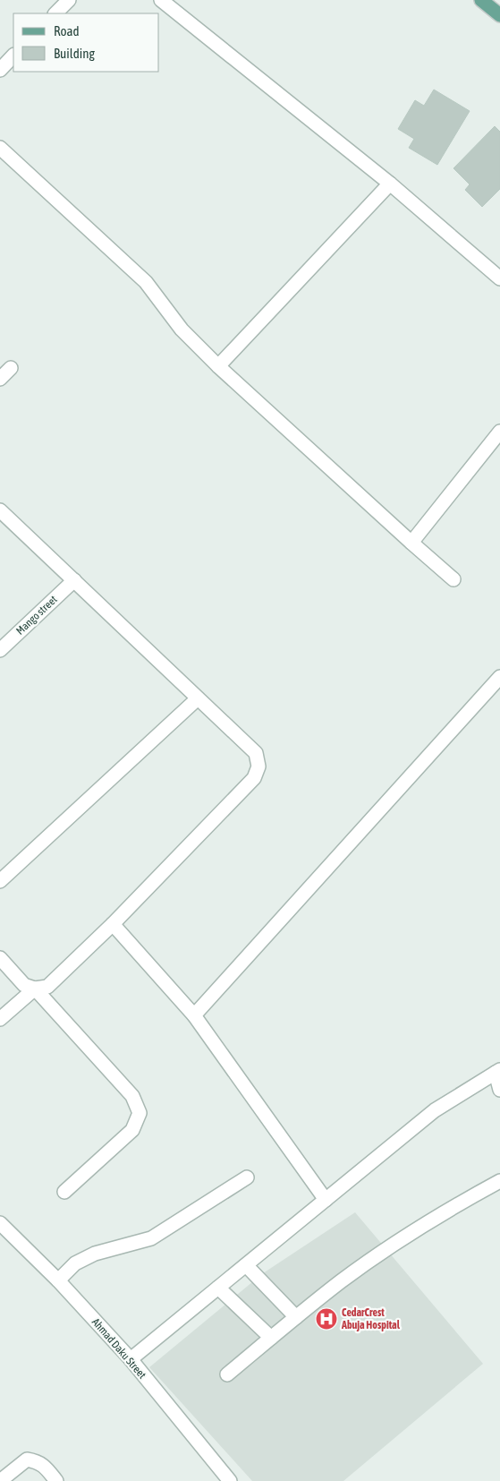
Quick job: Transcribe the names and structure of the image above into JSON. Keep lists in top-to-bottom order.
{
  "streets": {
    "street": ["Mango street", "Ahmad Daku Street"]
  },
  "places": {
    "hospital": ["CedarCrest Abuja Hospital"]
  },
  "legend": ["Road", "Building"]
}
